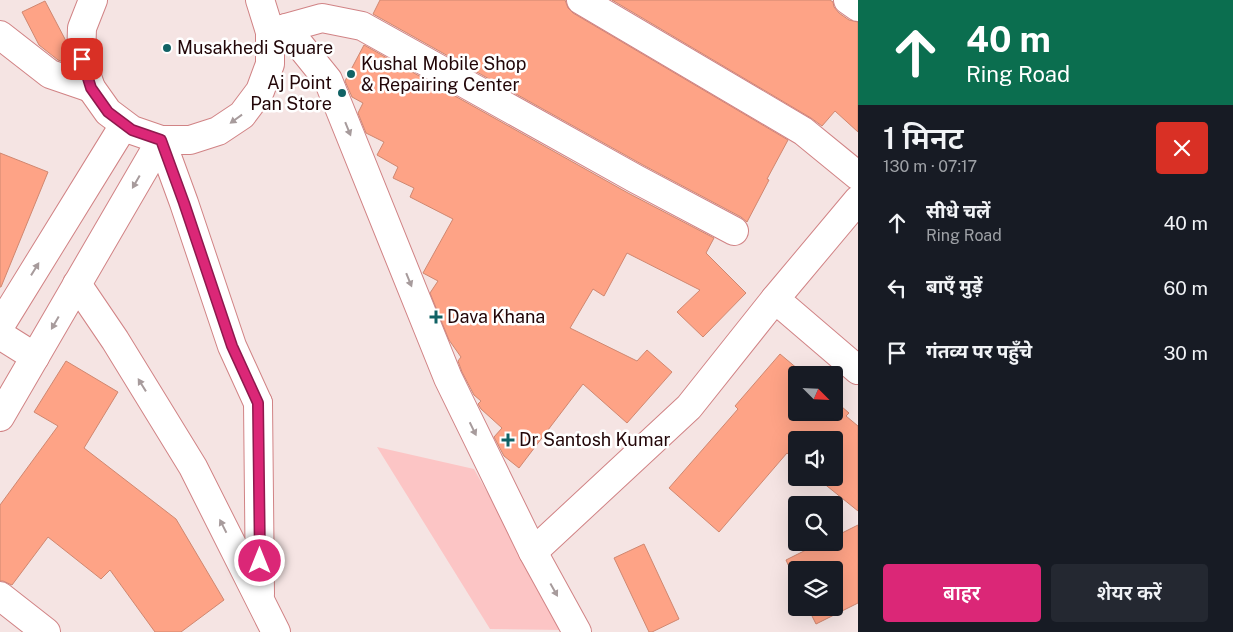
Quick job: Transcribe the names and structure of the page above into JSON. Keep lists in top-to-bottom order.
{
  "places": {
    "other": ["Musakhedi Square", "Kushal Mobile Shop & Repairing Center", "Aj Point Pan Store"],
    "health": ["Dava Khana", "Dr Santosh Kumar"]
  },
  "north": "bottom right",
  "page": {
    "turn": ["40 m", "Ring Road"],
    "heading": ["1 मिनट", "130 m · 07:17"],
    "list": [
      {
        "name": "सीधे चलें",
        "note": "Ring Road",
        "value": "40 m"
      },
      {
        "name": "बाएँ मुड़ें",
        "value": "60 m"
      },
      {
        "name": "गंतव्य पर पहुँचे",
        "value": "30 m"
      }
    ],
    "buttons": ["बाहर", "शेयर करें"]
  }
}
